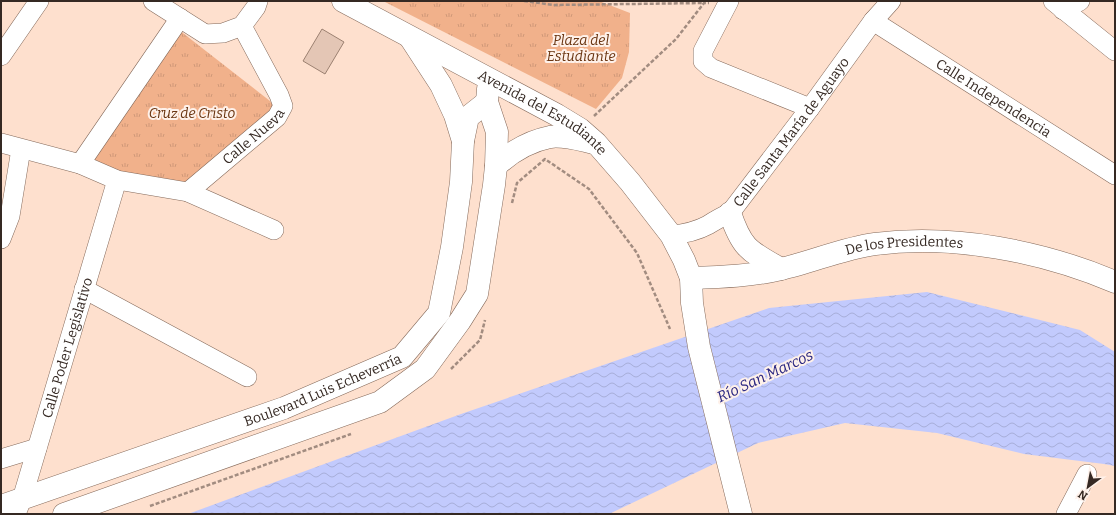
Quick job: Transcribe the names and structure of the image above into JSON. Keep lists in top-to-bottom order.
{
  "streets": {
    "main road": ["Avenida del Estudiante", "De los Presidentes", "Boulevard Luis Echeverría"],
    "street": [
      "Calle Independencia",
      "Calle Santa María de Aguayo",
      "Calle Nueva",
      "Calle Poder Legislativo"
    ]
  },
  "crossings": [
    ["Calle Independencia", "Calle Santa María de Aguayo"],
    ["Avenida del Estudiante", "Calle Santa María de Aguayo"],
    ["Avenida del Estudiante", "De los Presidentes"],
    ["Avenida del Estudiante", "Boulevard Luis Echeverría"],
    ["Calle Poder Legislativo", "Boulevard Luis Echeverría"]
  ],
  "water": ["Río San Marcos"],
  "parks": ["Plaza del Estudiante", "Cruz de Cristo"],
  "north": "bottom left"
}
